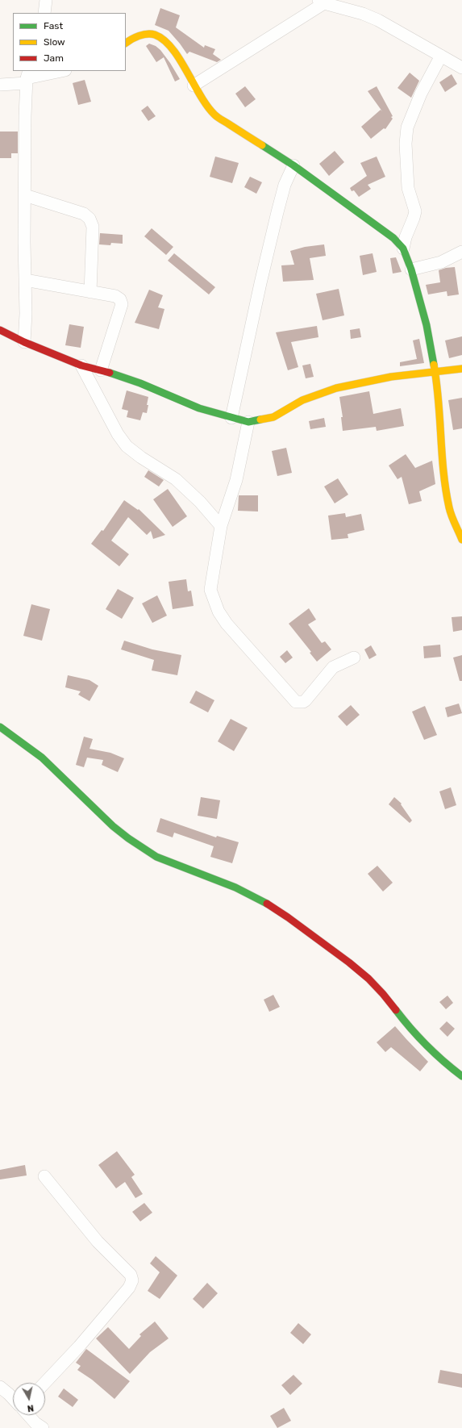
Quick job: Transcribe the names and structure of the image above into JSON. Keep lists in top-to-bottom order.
{
  "legend": ["Fast", "Slow", "Jam"],
  "north": "bottom"
}
